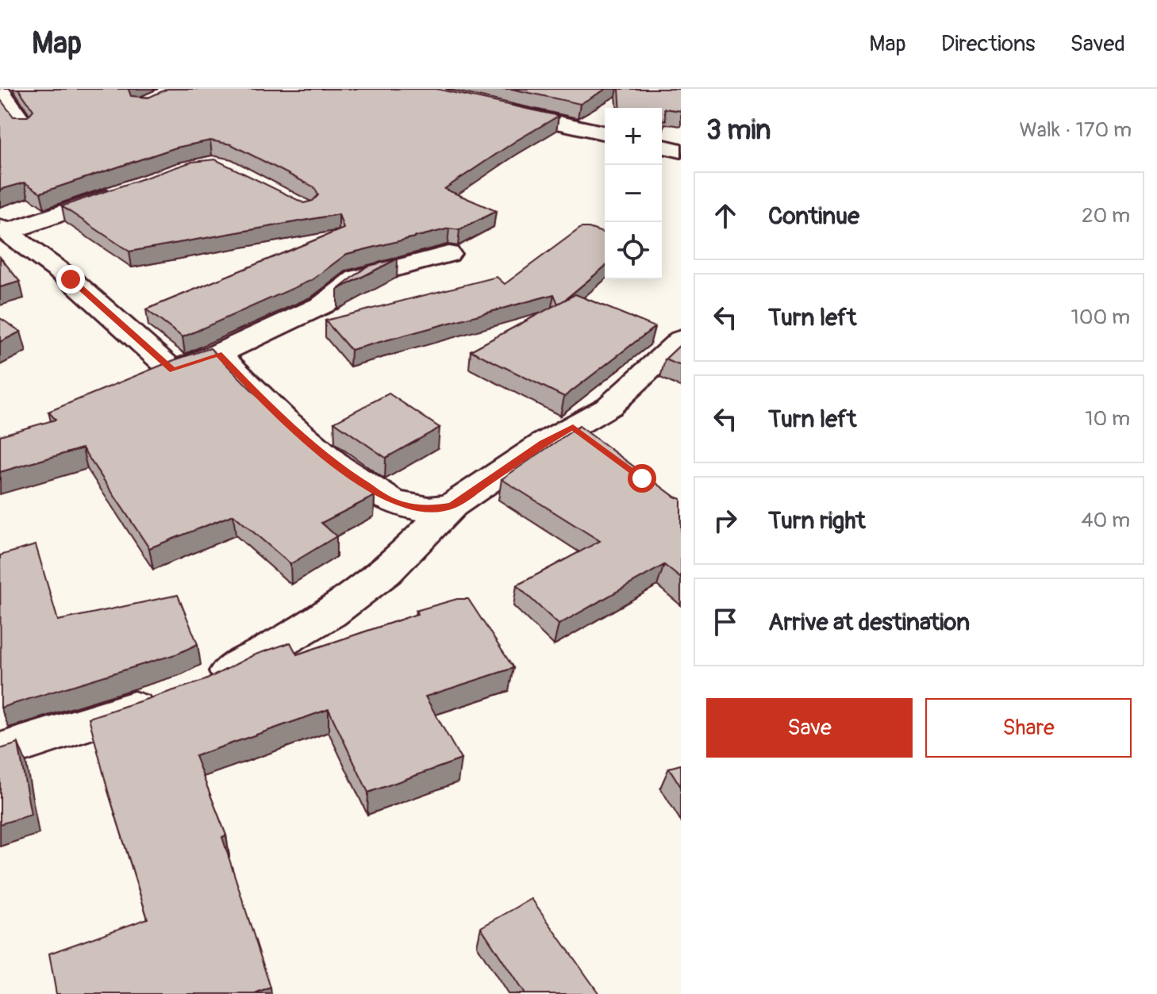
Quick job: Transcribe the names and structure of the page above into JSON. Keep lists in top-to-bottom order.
{
  "page": {
    "header": "Map",
    "nav": ["Map", "Directions", "Saved"],
    "heading": ["3 min", "Walk · 170 m"],
    "map_buttons": ["+", "−"],
    "list": [
      ["Continue", "20 m"],
      ["Turn left", "100 m"],
      ["Turn left", "10 m"],
      ["Turn right", "40 m"],
      "Arrive at destination"
    ],
    "buttons": ["Save", "Share"]
  }
}
